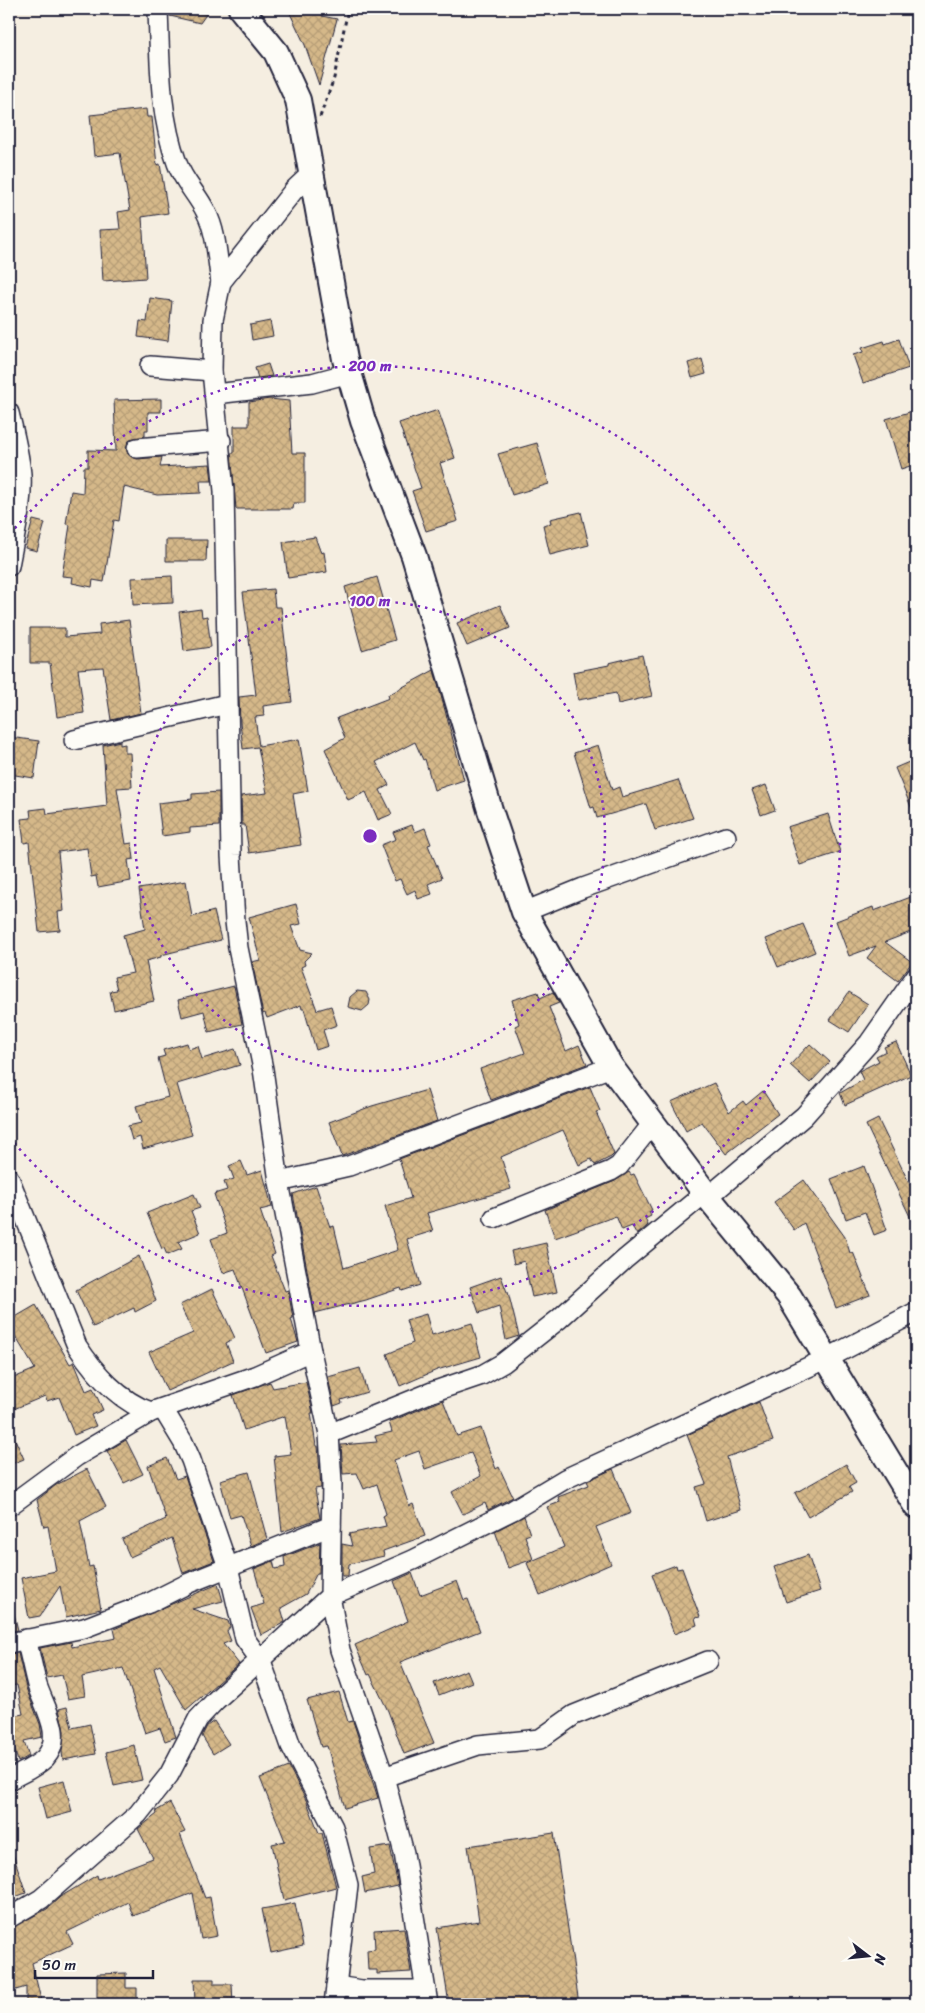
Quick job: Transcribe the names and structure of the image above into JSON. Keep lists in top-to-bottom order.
{
  "scale_bar": "50 m",
  "north": "right",
  "rings": ["200 m", "100 m"]
}
